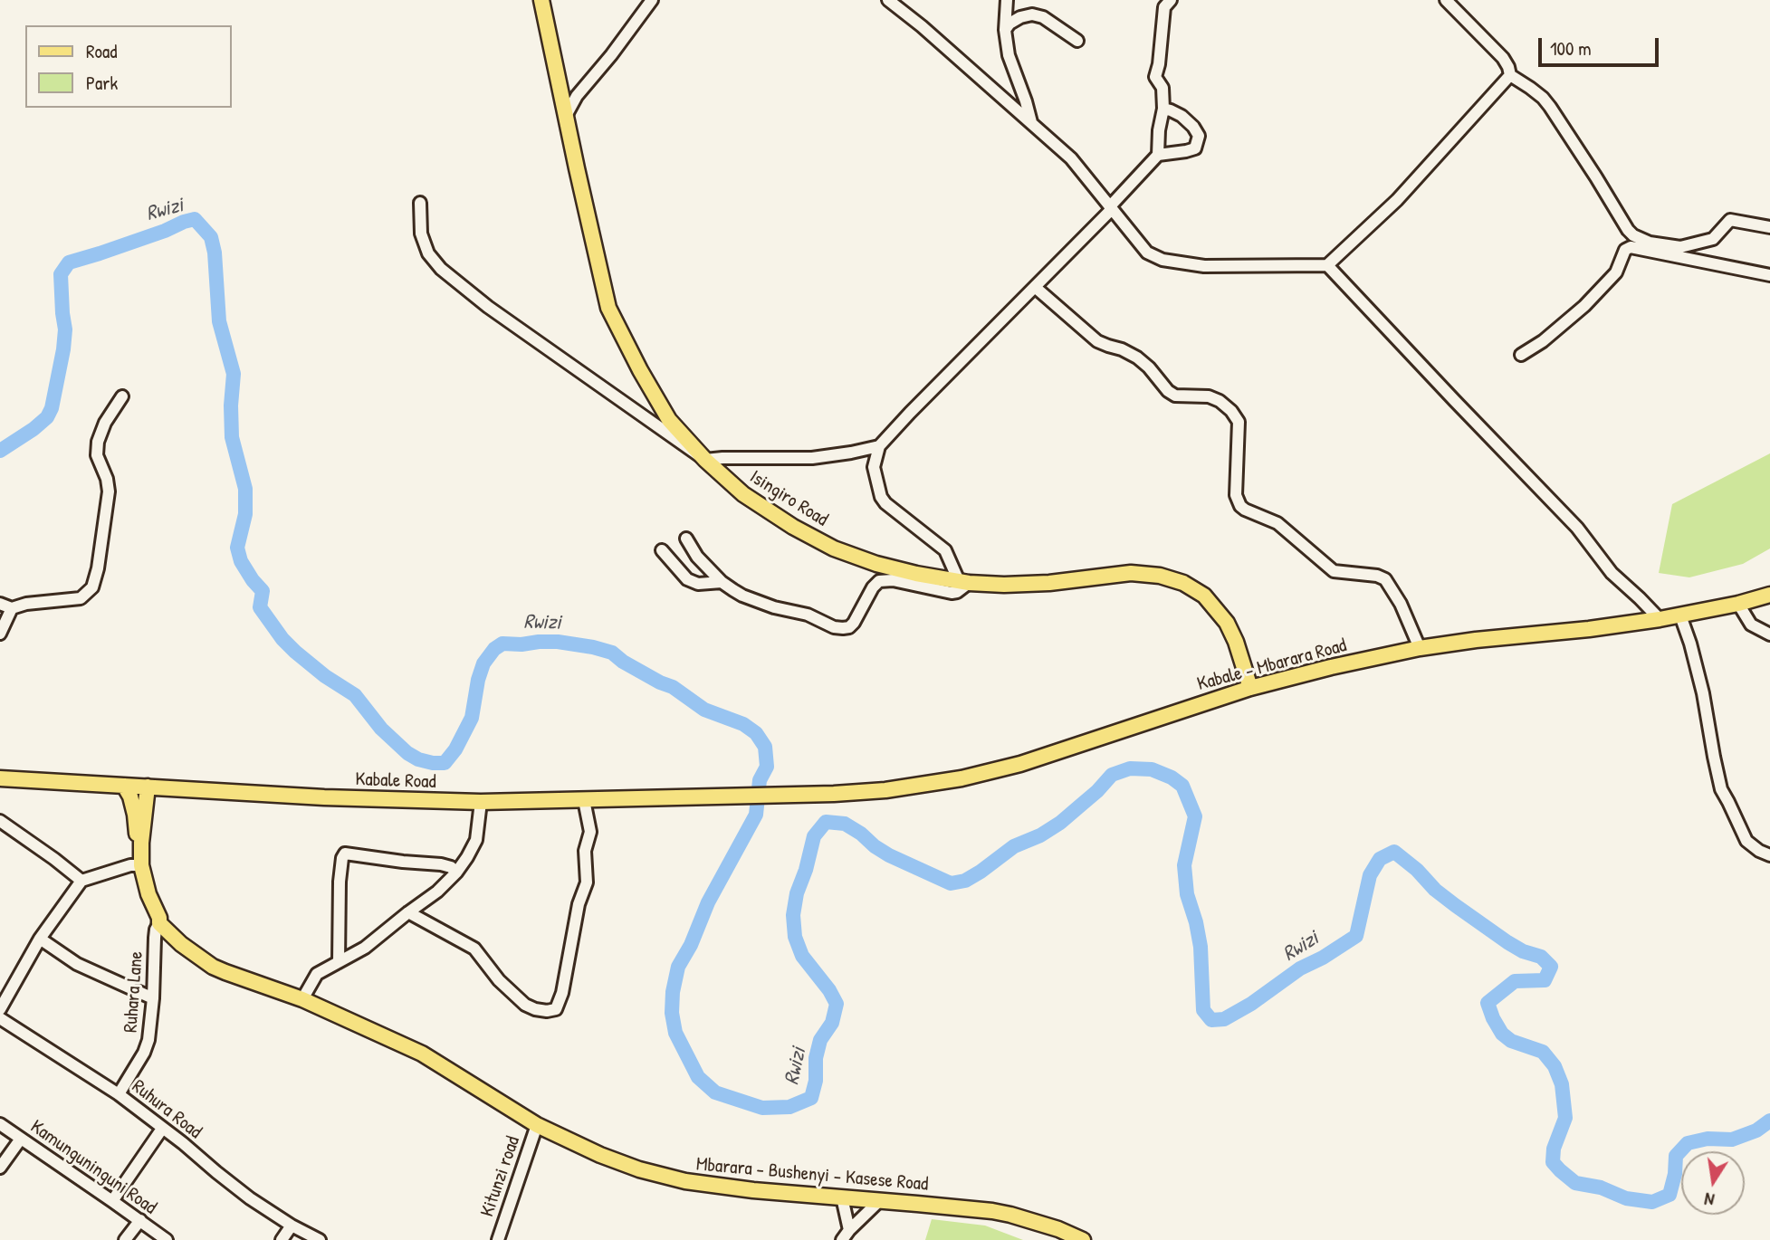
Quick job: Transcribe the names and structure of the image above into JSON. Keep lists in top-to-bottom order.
{
  "streets": {
    "main road": [
      "Isingiro Road",
      "Kabale - Mbarara Road",
      "Kabale Road",
      "Mbarara - Bushenyi - Kasese Road"
    ],
    "street": [
      "Ruhara Lane",
      "Ruhura Road",
      "Kamunguninguni Road",
      "Kitunzi road"
    ]
  },
  "crossings": [
    ["Isingiro Road", "Kabale - Mbarara Road"],
    ["Kabale - Mbarara Road", "Kabale Road"],
    ["Ruhara Lane", "Ruhura Road"],
    ["Ruhara Lane", "Mbarara - Bushenyi - Kasese Road"],
    ["Mbarara - Bushenyi - Kasese Road", "Kitunzi road"]
  ],
  "water": ["Rwizi"],
  "legend": ["Road", "Park"],
  "scale_bar": "100 m",
  "north": "bottom"
}
